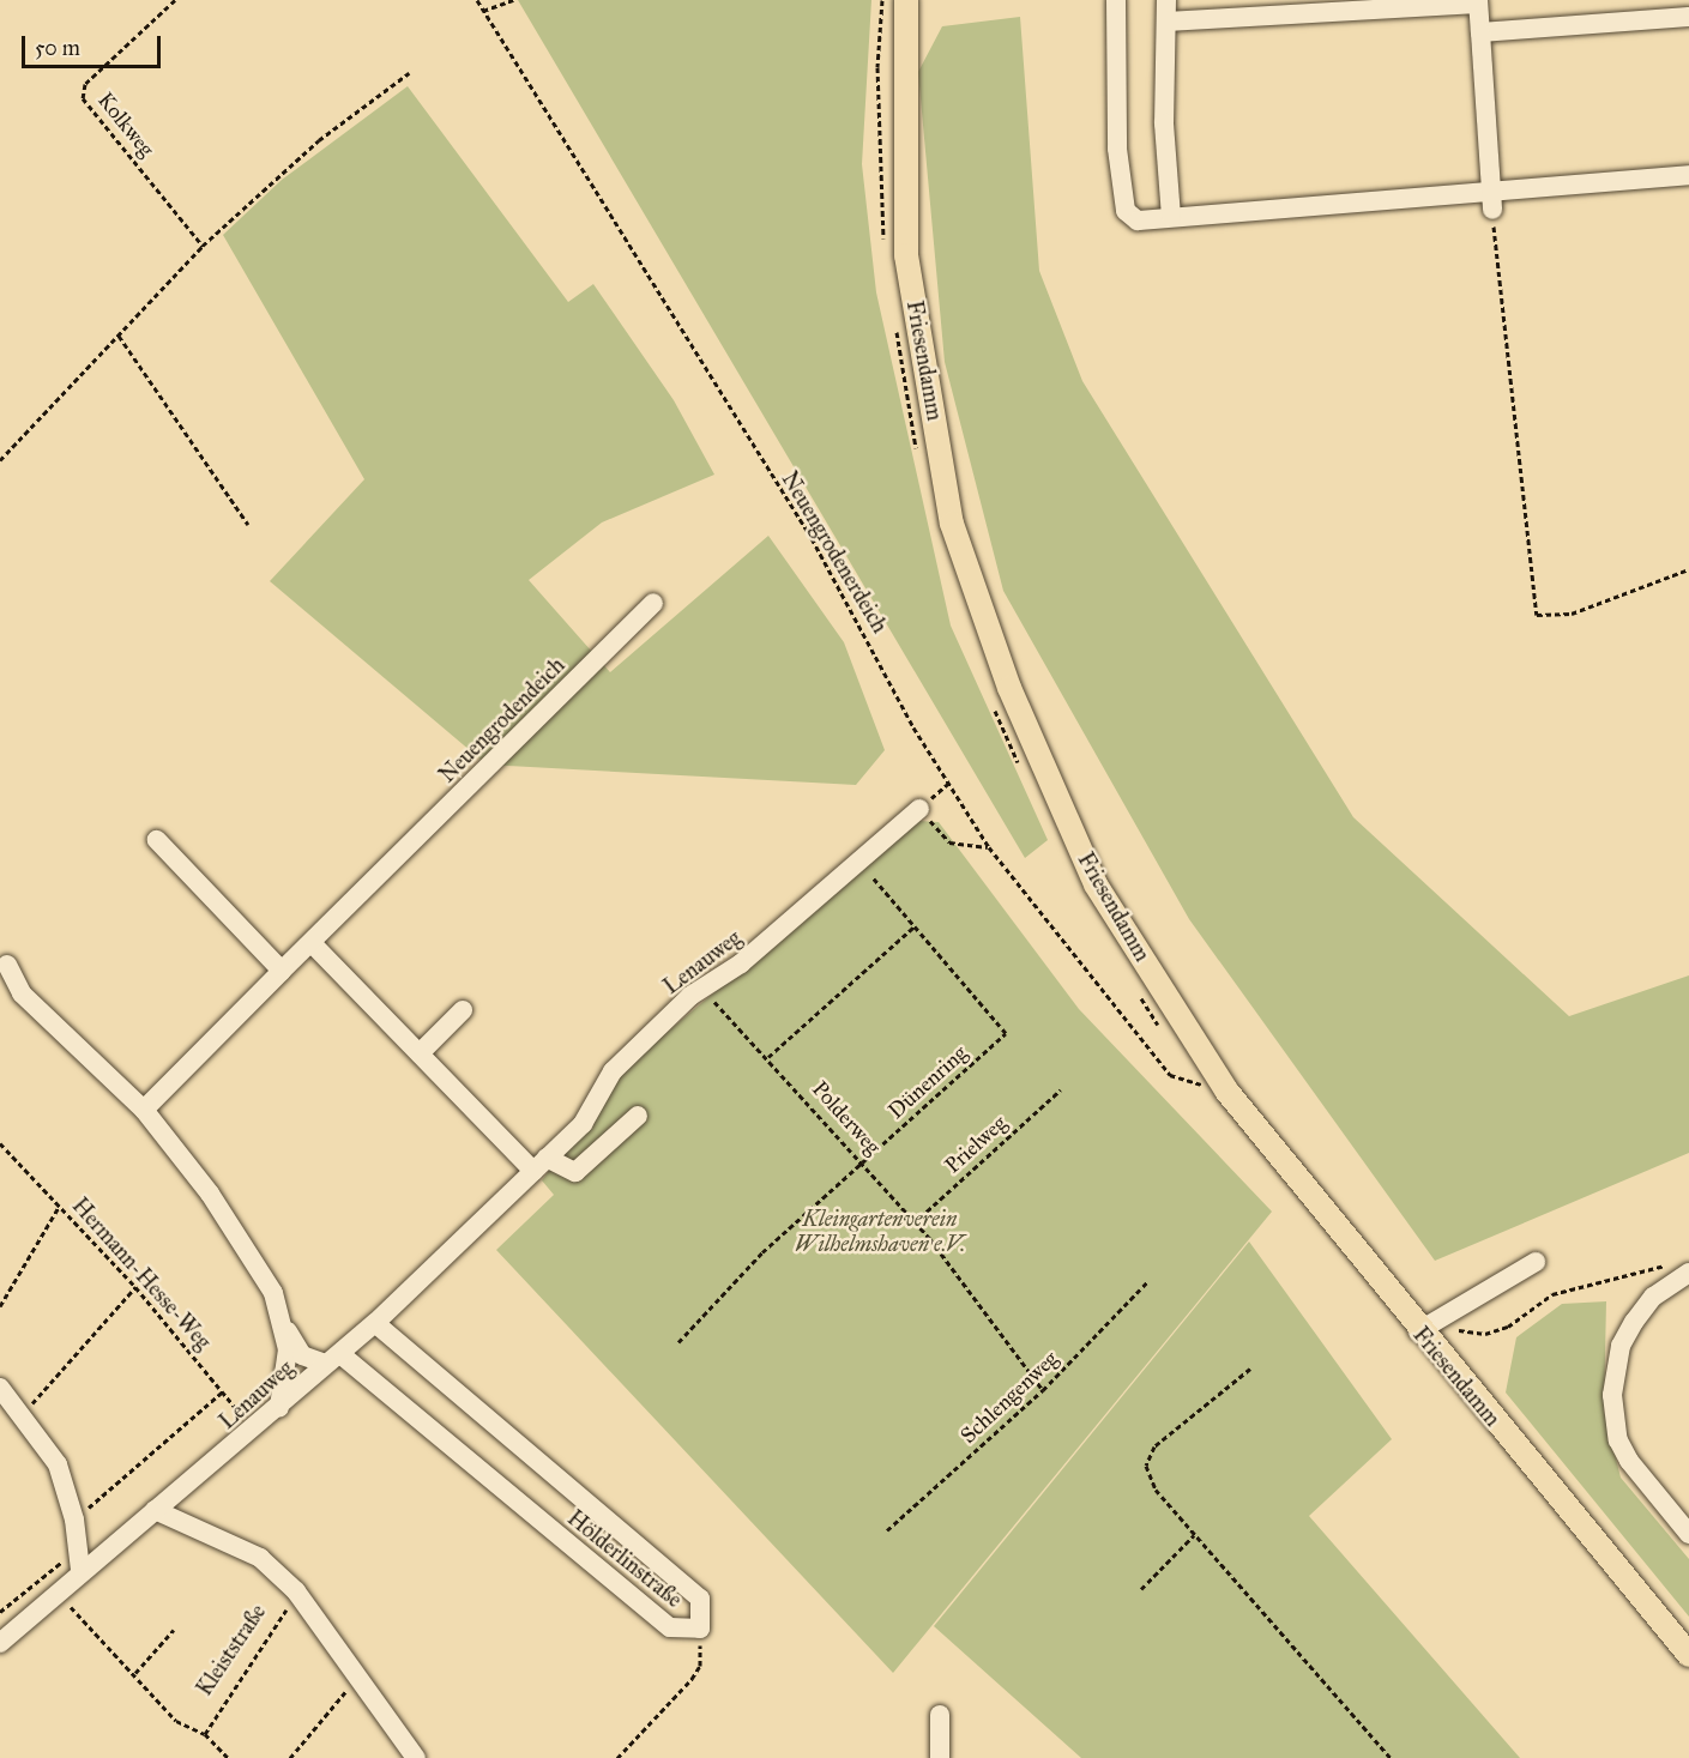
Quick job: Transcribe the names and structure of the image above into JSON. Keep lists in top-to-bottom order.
{
  "streets": {
    "main road": ["Friesendamm"],
    "street": ["Neuengrodendeich", "Lenauweg", "Hölderlinstraße"],
    "path": [
      "Kolkweg",
      "Neuengrodenerdeich",
      "Dünenring",
      "Polderweg",
      "Prielweg",
      "Hermann-Hesse-Weg",
      "Schlengenweg",
      "Kleiststraße"
    ]
  },
  "crossings": [
    ["Lenauweg", "Hermann-Hesse-Weg"],
    ["Lenauweg", "Hölderlinstraße"],
    ["Dünenring", "Polderweg"],
    ["Polderweg", "Prielweg"],
    ["Polderweg", "Schlengenweg"]
  ],
  "parks": ["Kleingartenverein Wilhelmshaven e.V."],
  "scale_bar": "50 m"
}
